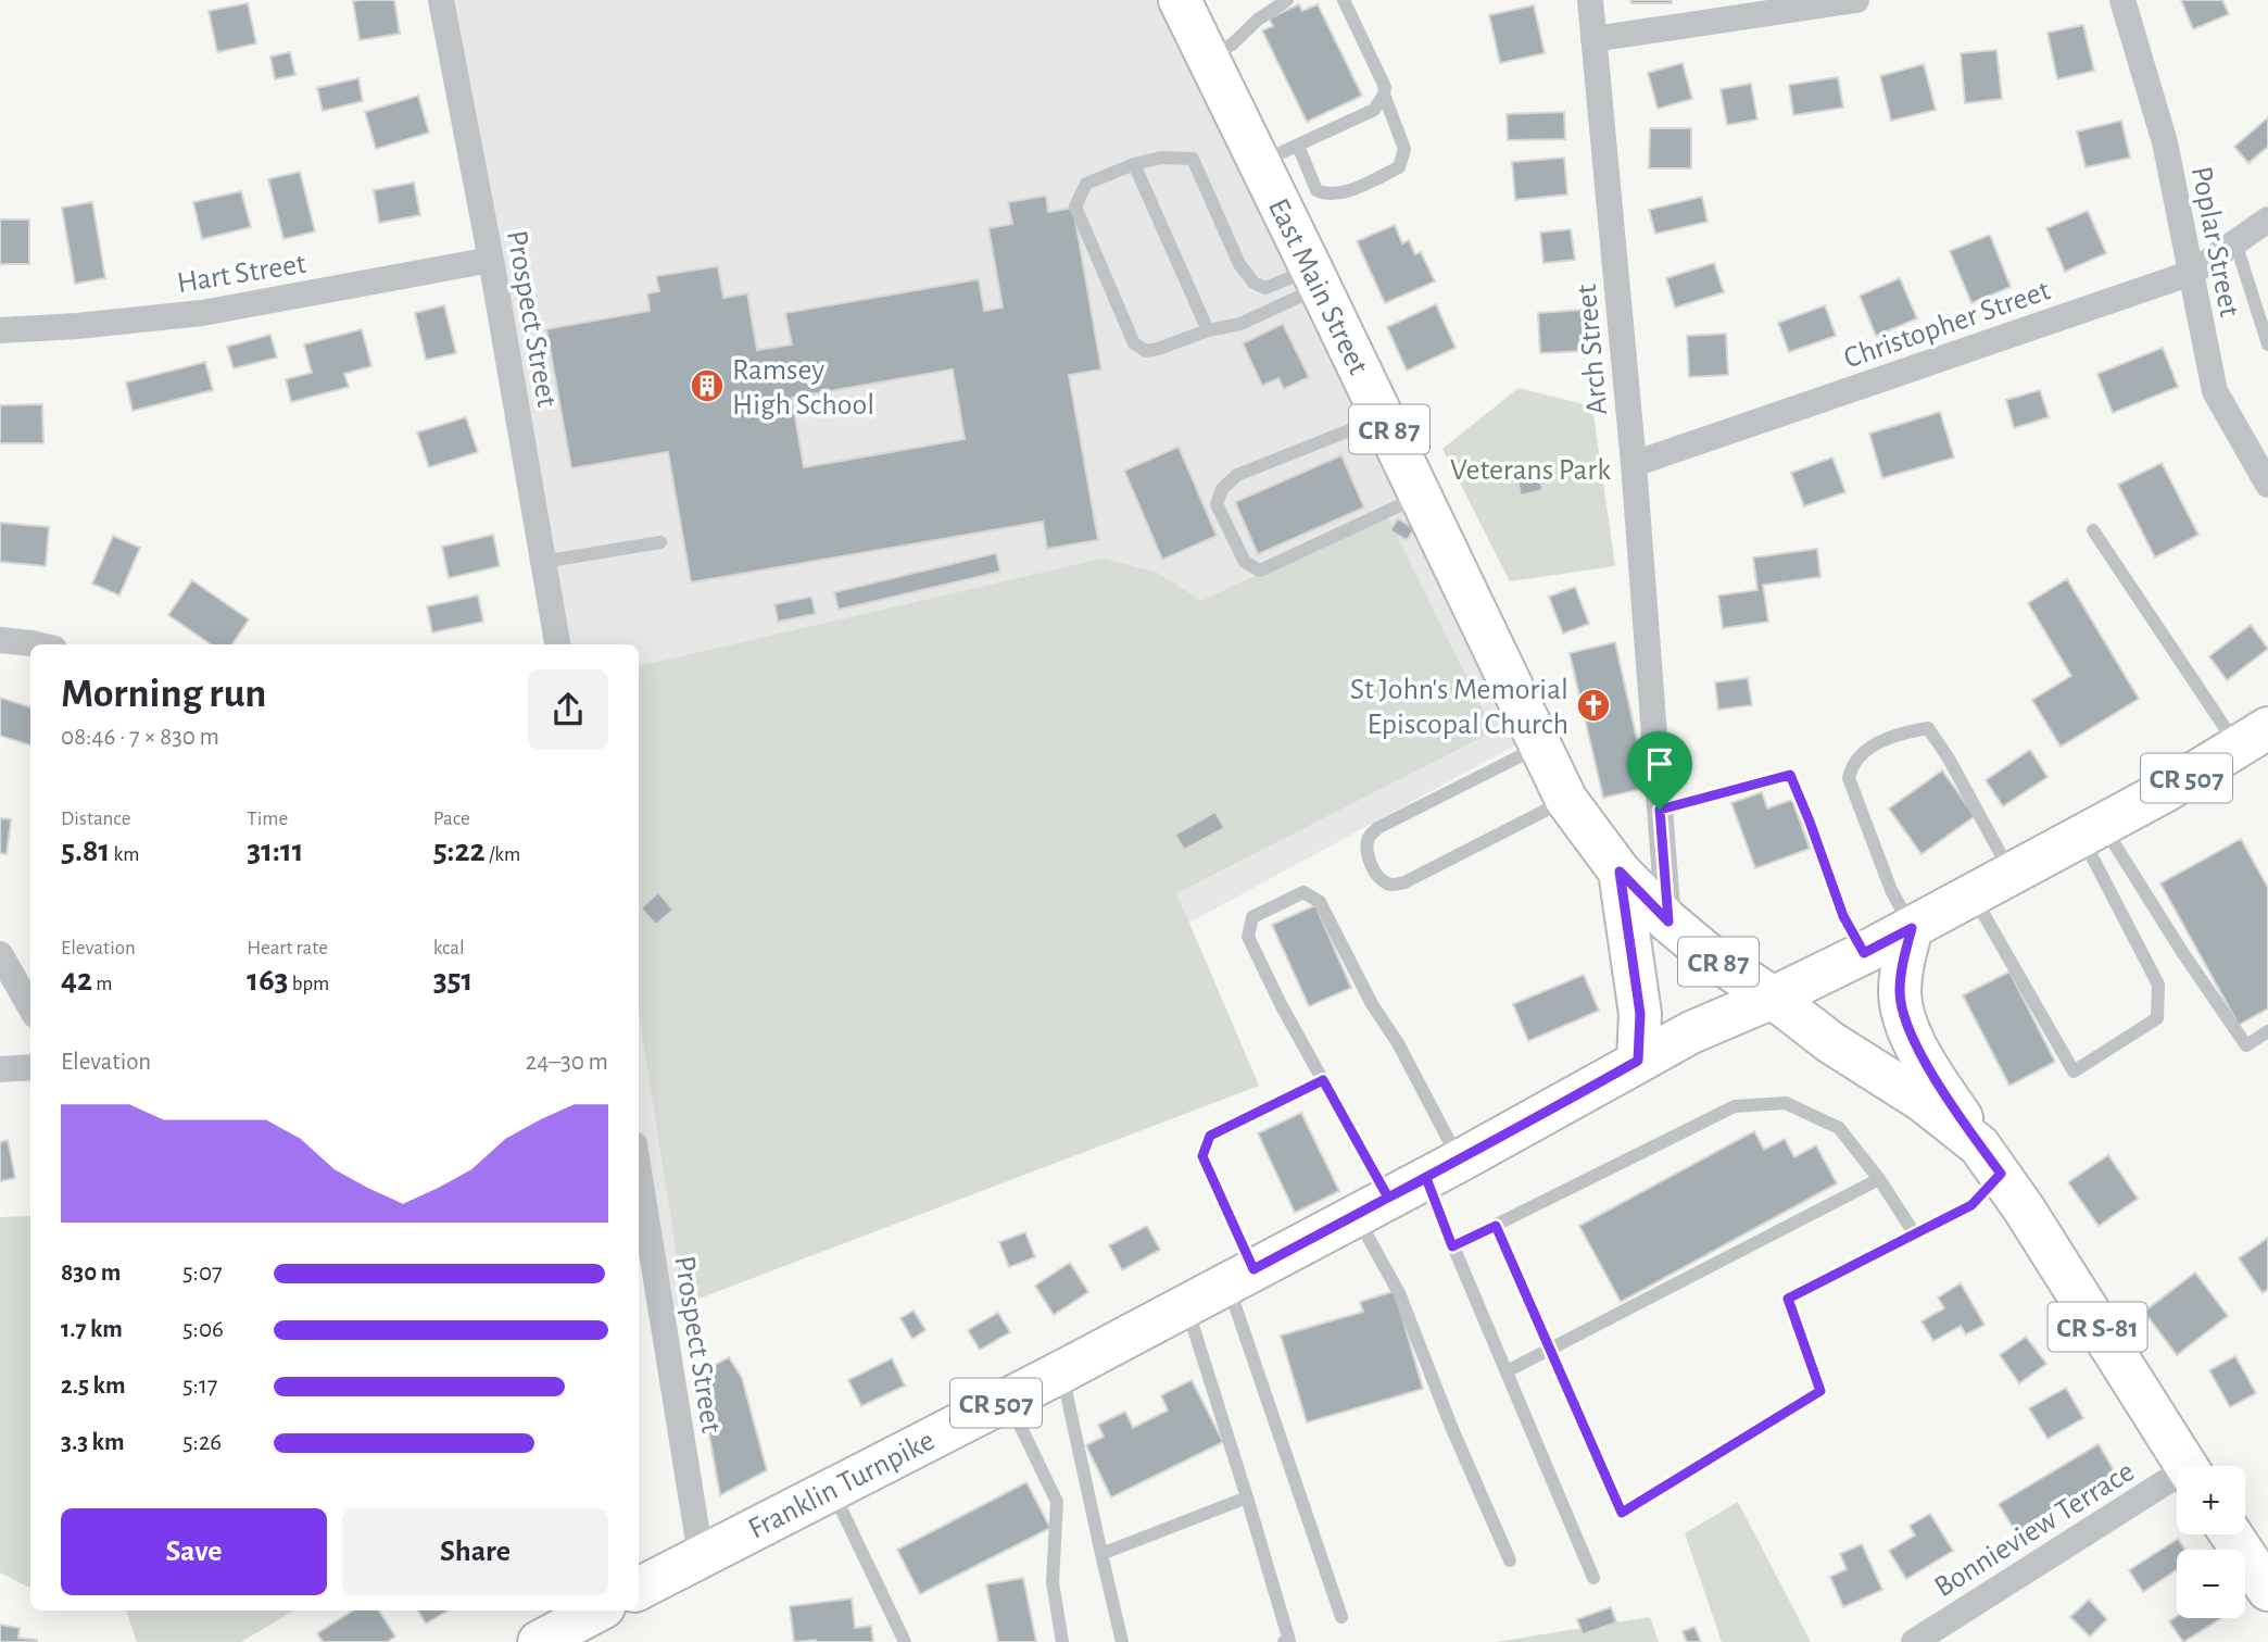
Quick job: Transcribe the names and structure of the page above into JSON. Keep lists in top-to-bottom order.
{
  "streets": {
    "main road": [
      "East Main Street",
      "CR 87",
      "CR 507",
      "CR S-81",
      "Franklin Turnpike"
    ],
    "street": [
      "Poplar Street",
      "Hart Street",
      "Prospect Street",
      "Christopher Street",
      "Arch Street",
      "Bonnieview Terrace"
    ]
  },
  "crossings": [
    ["Poplar Street", "Christopher Street"],
    ["Hart Street", "Prospect Street"],
    ["East Main Street", "Arch Street"],
    ["East Main Street", "CR 87"],
    ["Prospect Street", "Franklin Turnpike"],
    ["Christopher Street", "Arch Street"],
    ["Arch Street", "CR 87"],
    ["CR 87", "CR 507"],
    ["CR 87", "CR S-81"],
    ["CR 87", "Franklin Turnpike"],
    ["CR 507", "CR S-81"],
    ["CR 507", "Franklin Turnpike"],
    ["CR S-81", "Franklin Turnpike"]
  ],
  "parks": ["Veterans Park"],
  "places": {
    "building": ["Ramsey High School"],
    "church": ["St John's Memorial Episcopal Church"]
  },
  "page": {
    "heading": ["Morning run", "08:46 · 7 × 830 m"],
    "stats": [
      ["Distance", "5.81 km"],
      ["Time", "31:11"],
      ["Pace", "5:22 /km"],
      ["Elevation", "42 m"],
      ["Heart rate", "163 bpm"],
      ["kcal", "351"]
    ],
    "chart": ["Elevation", "24–30 m"],
    "list": [
      {
        "name": "830 m",
        "note": "5:07"
      },
      {
        "name": "1.7 km",
        "note": "5:06"
      },
      {
        "name": "2.5 km",
        "note": "5:17"
      },
      {
        "name": "3.3 km",
        "note": "5:26"
      }
    ],
    "map_buttons": ["+", "−"],
    "buttons": ["Save", "Share"]
  }
}
